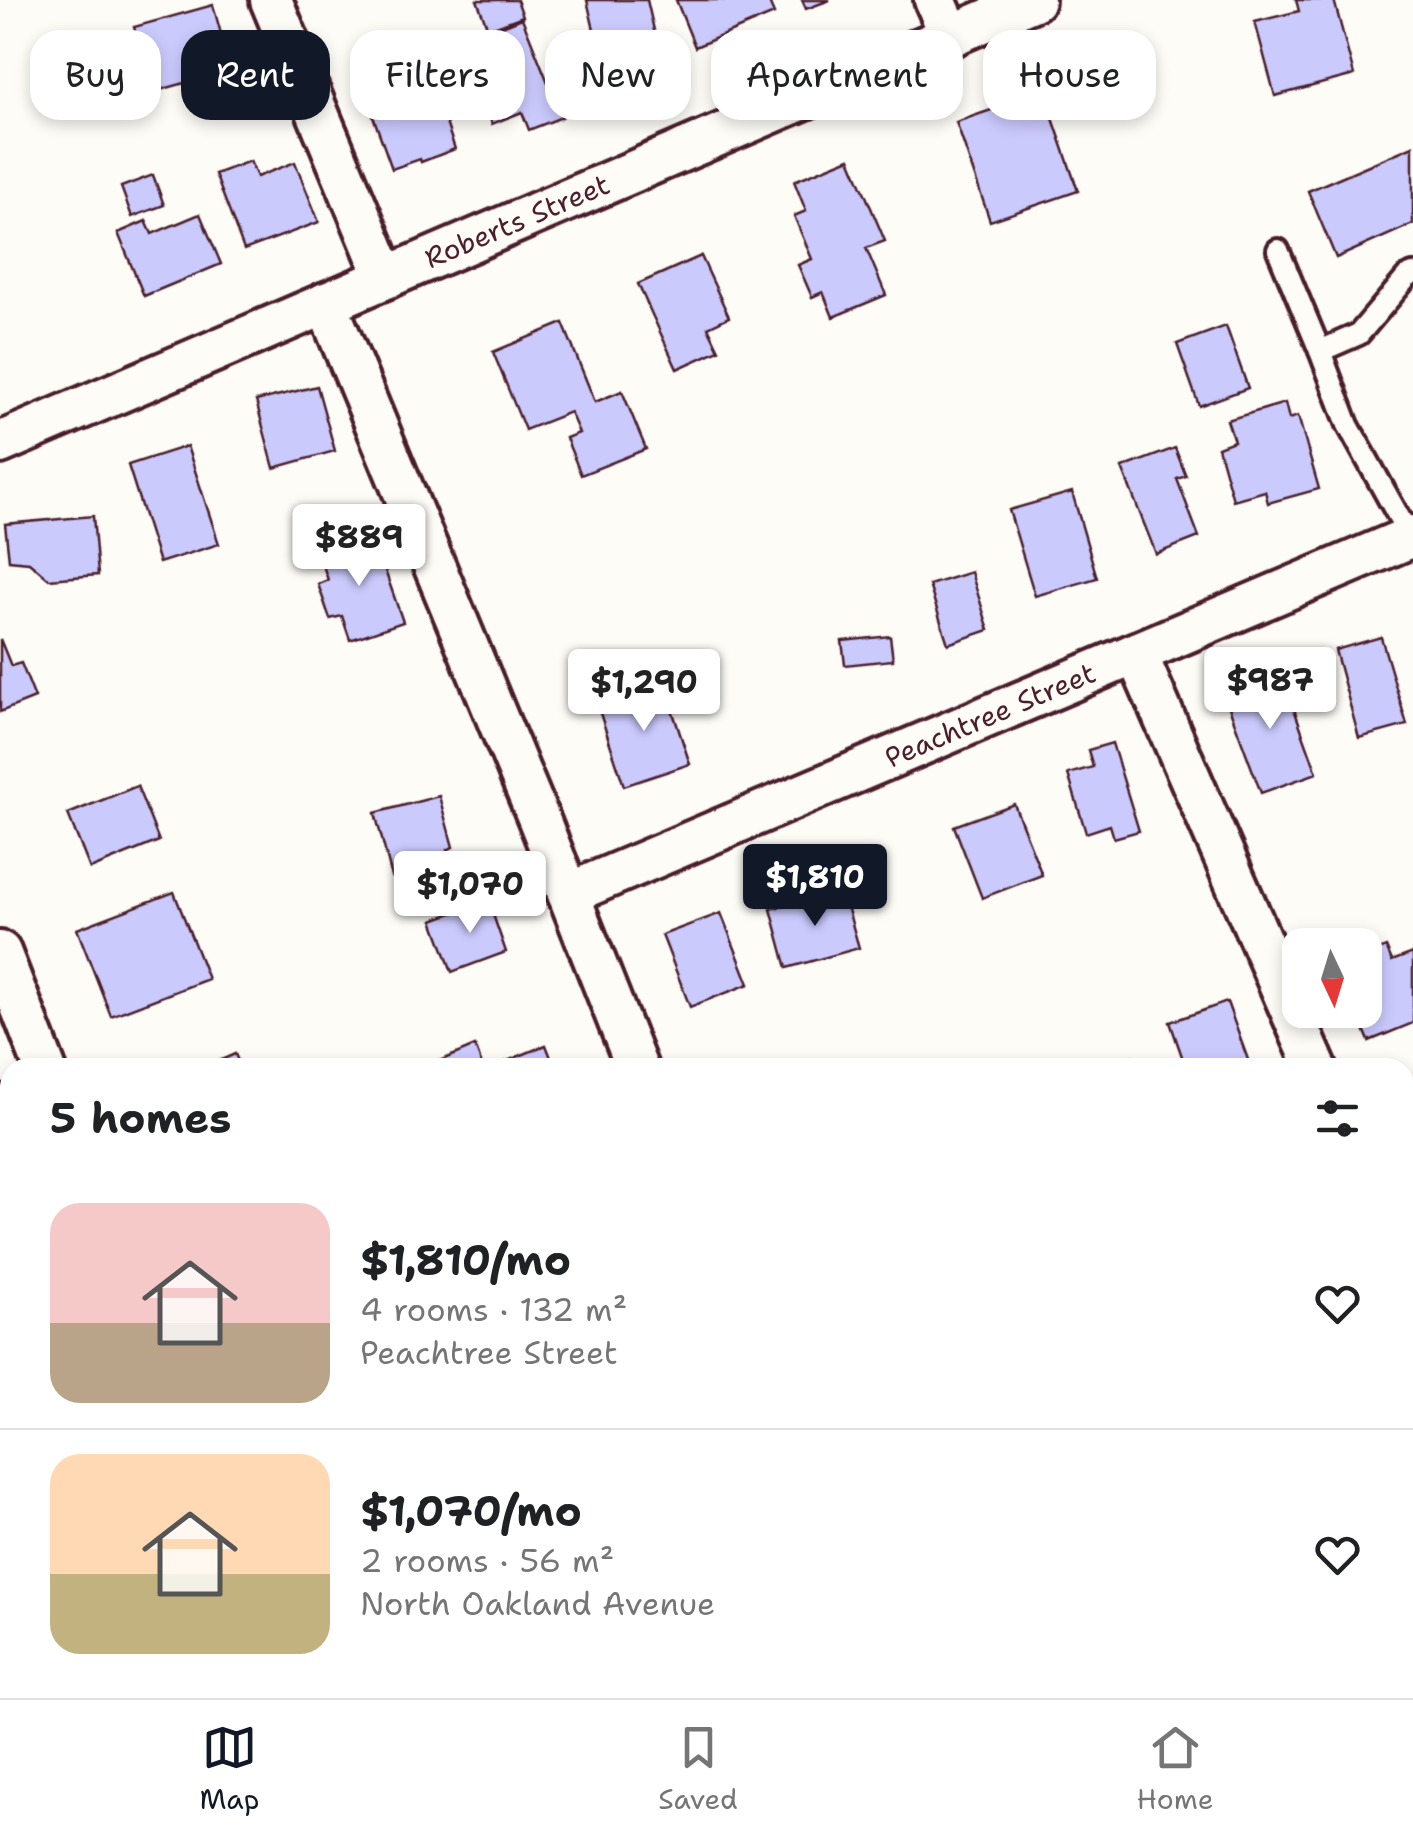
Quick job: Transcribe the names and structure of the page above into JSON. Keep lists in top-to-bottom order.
{
  "streets": {
    "street": ["Roberts Street", "Peachtree Street"]
  },
  "north": "bottom",
  "page": {
    "chip": [
      "Buy",
      "Rent",
      "Filters",
      "New",
      "Apartment",
      "House"
    ],
    "price": [
      "$889",
      "$987",
      "$1,290",
      "$1,810",
      "$1,070"
    ],
    "heading": "5 homes",
    "list": [
      {
        "name": "$1,810/mo",
        "note": "4 rooms · 132 m² · Peachtree Street"
      },
      {
        "name": "$1,070/mo",
        "note": "2 rooms · 56 m² · North Oakland Avenue"
      }
    ],
    "tabs": ["Map", "Saved", "Home"]
  }
}
